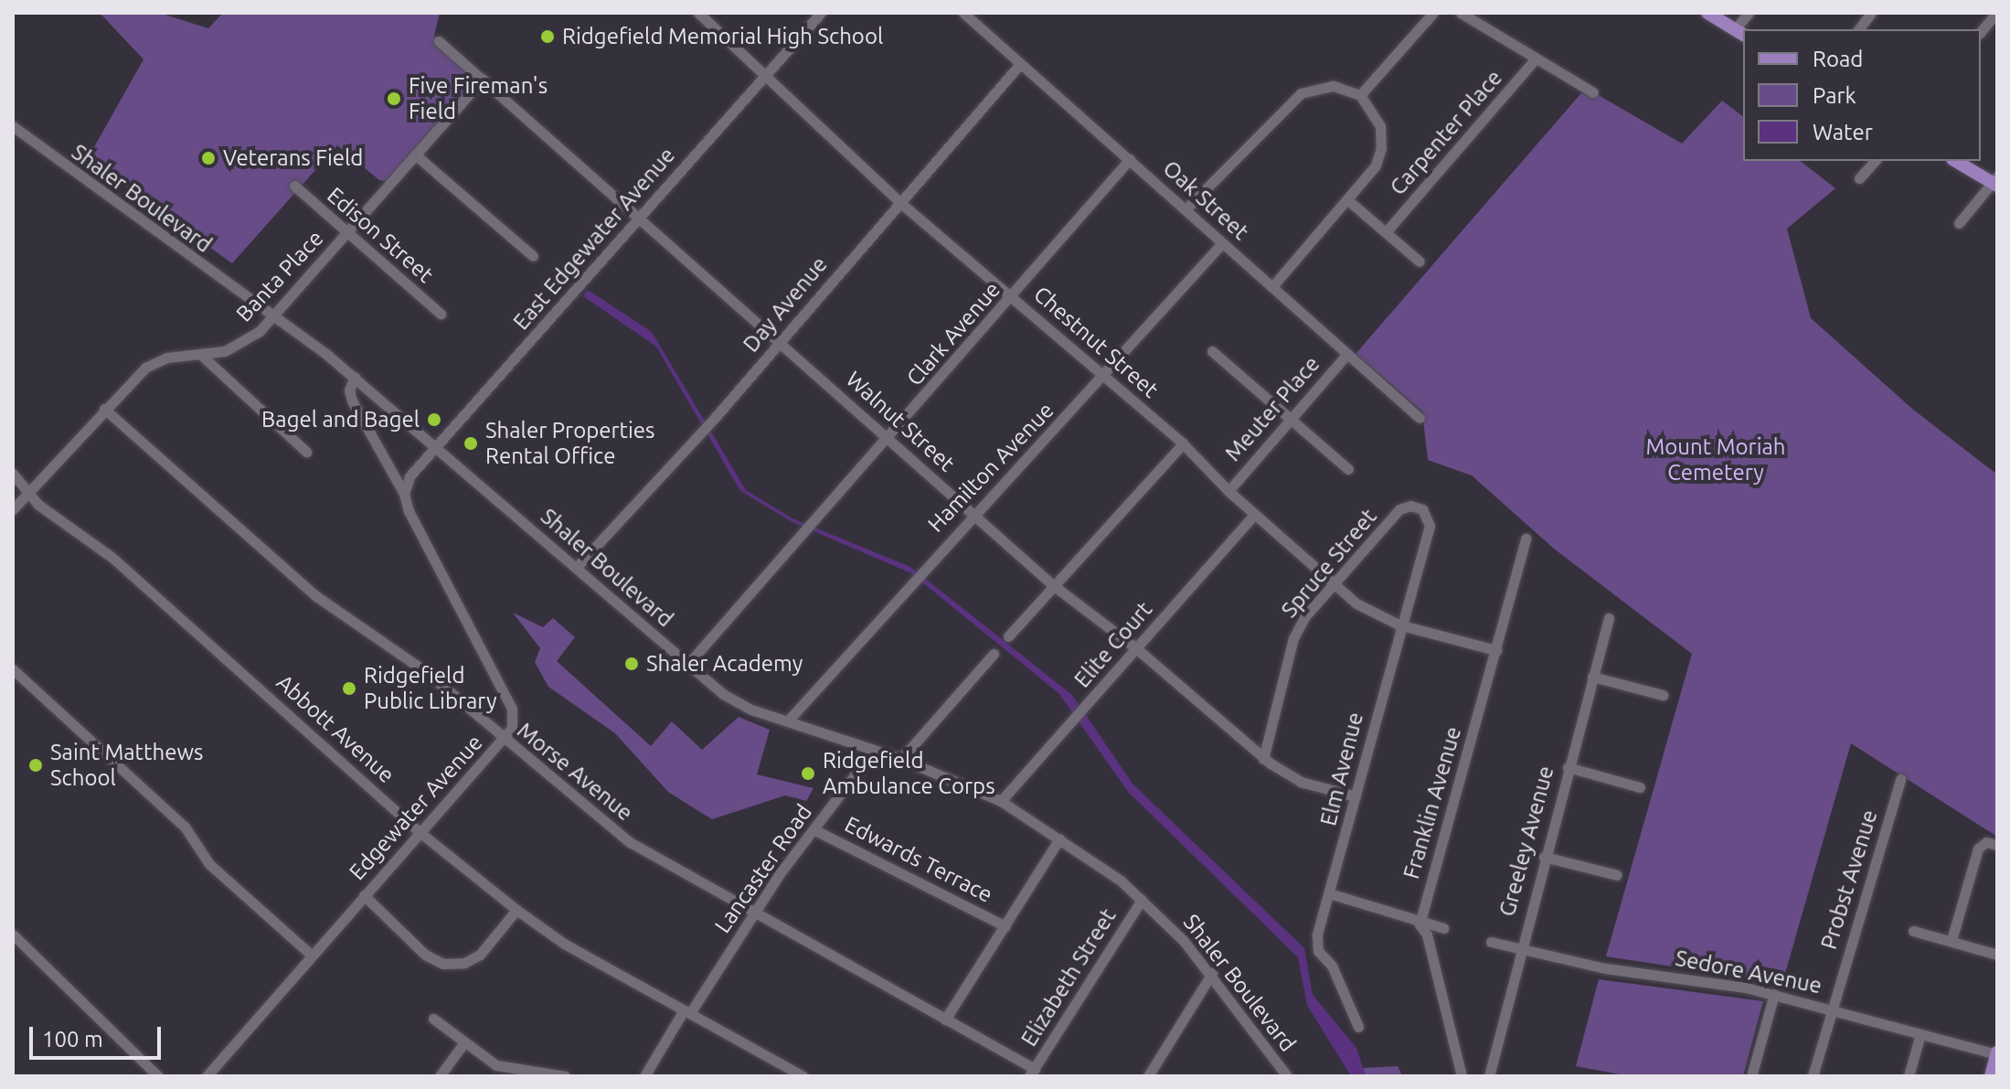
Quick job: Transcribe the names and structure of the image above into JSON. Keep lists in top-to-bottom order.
{
  "streets": {
    "street": [
      "Carpenter Place",
      "Shaler Boulevard",
      "Oak Street",
      "Edison Street",
      "East Edgewater Avenue",
      "Banta Place",
      "Day Avenue",
      "Clark Avenue",
      "Chestnut Street",
      "Meuter Place",
      "Walnut Street",
      "Hamilton Avenue",
      "Spruce Street",
      "Elite Court",
      "Abbott Avenue",
      "Elm Avenue",
      "Morse Avenue",
      "Franklin Avenue",
      "Edgewater Avenue",
      "Greeley Avenue",
      "Edwards Terrace",
      "Lancaster Road",
      "Probst Avenue",
      "Sedore Avenue",
      "Elizabeth Street"
    ]
  },
  "crossings": [
    ["Shaler Boulevard", "East Edgewater Avenue"],
    ["Shaler Boulevard", "Banta Place"],
    ["Shaler Boulevard", "Day Avenue"],
    ["Shaler Boulevard", "Clark Avenue"],
    ["Shaler Boulevard", "Hamilton Avenue"],
    ["Shaler Boulevard", "Elite Court"],
    ["Shaler Boulevard", "Edgewater Avenue"],
    ["Shaler Boulevard", "Lancaster Road"],
    ["Shaler Boulevard", "Elizabeth Street"],
    ["Oak Street", "Day Avenue"],
    ["Oak Street", "Clark Avenue"],
    ["Oak Street", "Meuter Place"],
    ["Oak Street", "Hamilton Avenue"],
    ["Edison Street", "Banta Place"],
    ["East Edgewater Avenue", "Chestnut Street"],
    ["East Edgewater Avenue", "Walnut Street"],
    ["East Edgewater Avenue", "Edgewater Avenue"],
    ["Banta Place", "Walnut Street"],
    ["Banta Place", "Abbott Avenue"],
    ["Banta Place", "Morse Avenue"],
    ["Day Avenue", "Chestnut Street"],
    ["Day Avenue", "Walnut Street"],
    ["Clark Avenue", "Chestnut Street"],
    ["Clark Avenue", "Walnut Street"],
    ["Chestnut Street", "Meuter Place"],
    ["Chestnut Street", "Hamilton Avenue"],
    ["Chestnut Street", "Spruce Street"],
    ["Chestnut Street", "Elite Court"],
    ["Chestnut Street", "Elm Avenue"],
    ["Chestnut Street", "Franklin Avenue"],
    ["Walnut Street", "Hamilton Avenue"],
    ["Walnut Street", "Spruce Street"],
    ["Walnut Street", "Elite Court"],
    ["Walnut Street", "Elm Avenue"],
    ["Spruce Street", "Elm Avenue"],
    ["Abbott Avenue", "Edgewater Avenue"],
    ["Abbott Avenue", "Lancaster Road"],
    ["Morse Avenue", "Edgewater Avenue"],
    ["Morse Avenue", "Lancaster Road"],
    ["Morse Avenue", "Elizabeth Street"],
    ["Greeley Avenue", "Sedore Avenue"],
    ["Edwards Terrace", "Lancaster Road"],
    ["Probst Avenue", "Sedore Avenue"]
  ],
  "parks": ["Mount Moriah Cemetery"],
  "places": [
    "Ridgefield Memorial High School",
    "Five Fireman's Field",
    "Veterans Field",
    "Bagel and Bagel",
    "Shaler Properties Rental Office",
    "Shaler Academy",
    "Ridgefield Public Library",
    "Saint Matthews School",
    "Ridgefield Ambulance Corps"
  ],
  "legend": ["Road", "Park", "Water"],
  "scale_bar": "100 m"
}
